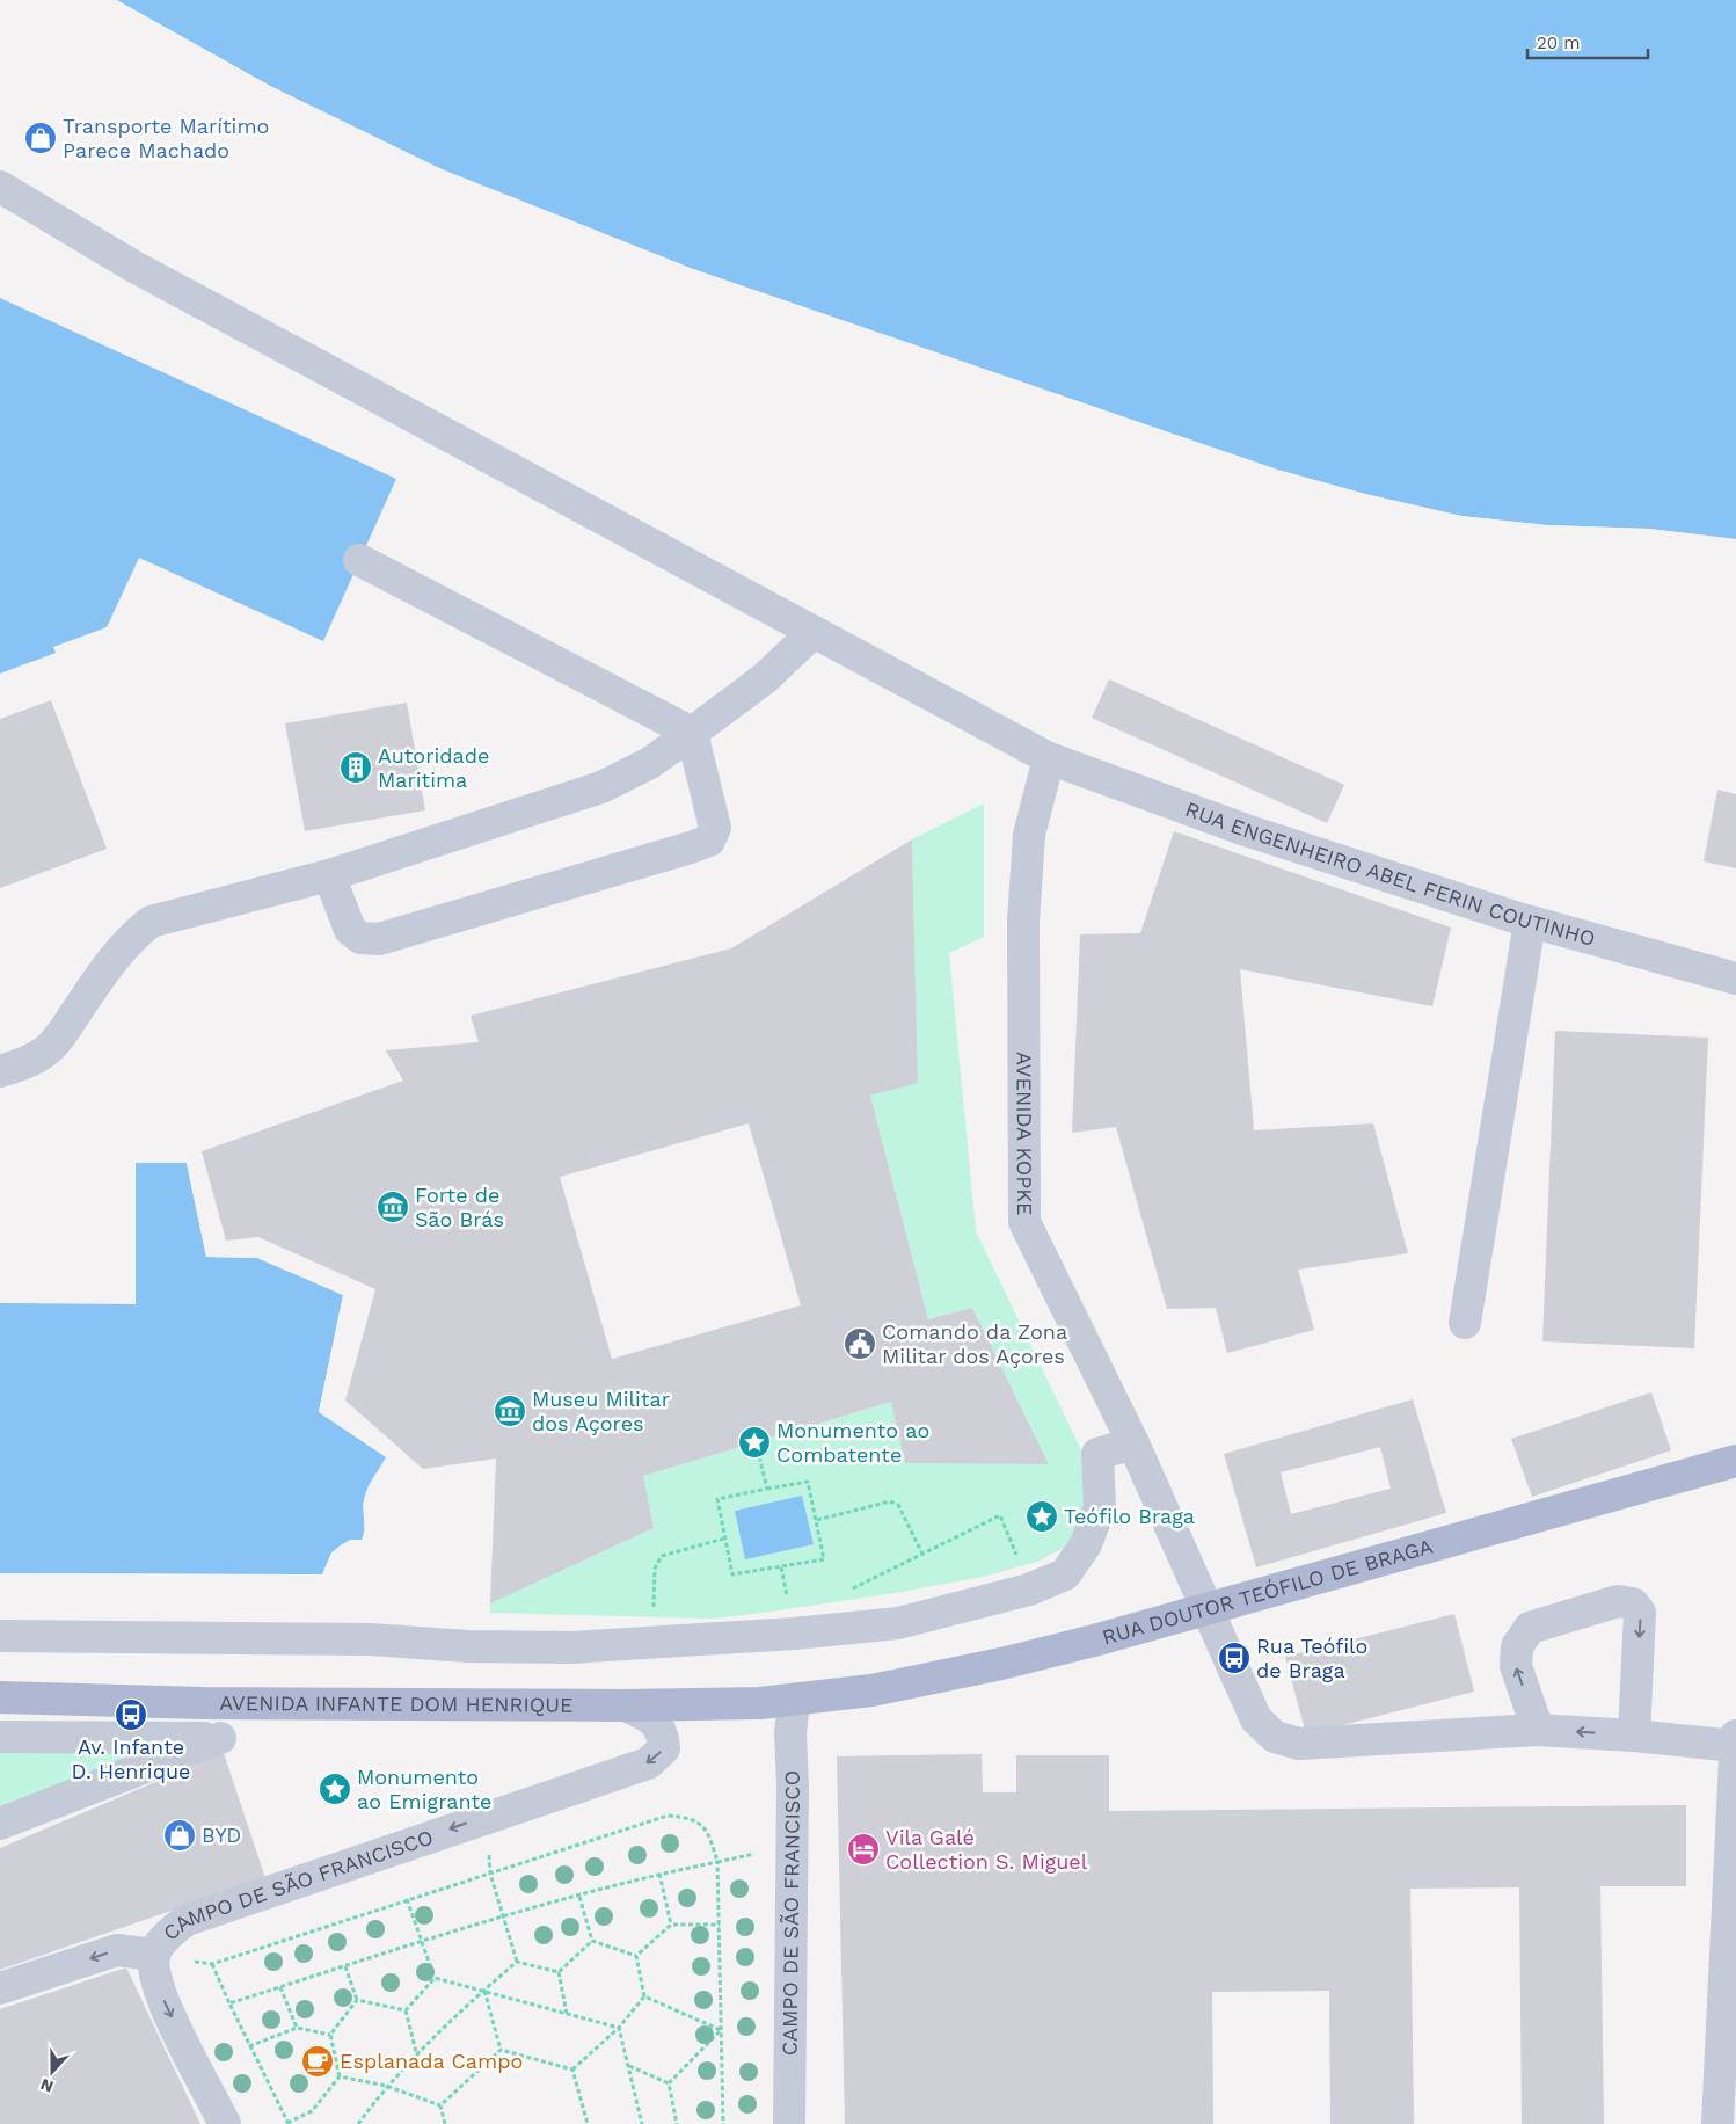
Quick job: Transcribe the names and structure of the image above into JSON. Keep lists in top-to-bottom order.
{
  "streets": {
    "main road": ["RUA DOUTOR TEÓFILO DE BRAGA", "AVENIDA INFANTE DOM HENRIQUE"],
    "street": ["RUA ENGENHEIRO ABEL FERIN COUTINHO", "AVENIDA KOPKE", "CAMPO DE SÃO FRANCISCO"]
  },
  "crossings": [
    ["RUA ENGENHEIRO ABEL FERIN COUTINHO", "AVENIDA KOPKE"],
    ["AVENIDA KOPKE", "RUA DOUTOR TEÓFILO DE BRAGA"],
    ["RUA DOUTOR TEÓFILO DE BRAGA", "AVENIDA INFANTE DOM HENRIQUE"],
    ["RUA DOUTOR TEÓFILO DE BRAGA", "CAMPO DE SÃO FRANCISCO"],
    ["AVENIDA INFANTE DOM HENRIQUE", "CAMPO DE SÃO FRANCISCO"]
  ],
  "places": {
    "shop": ["Transporte Marítimo Parece Machado", "BYD"],
    "building": ["Autoridade Maritima"],
    "museum": ["Forte de São Brás", "Museu Militar dos Açores"],
    "public building": ["Comando da Zona Militar dos Açores"],
    "place": ["Monumento ao Combatente", "Teófilo Braga", "Monumento ao Emigrante"],
    "bus stop": ["Rua Teófilo de Braga", "Av. Infante D. Henrique"],
    "hotel": ["Vila Galé Collection S. Miguel"],
    "cafe": ["Esplanada Campo"]
  },
  "scale_bar": "20 m",
  "north": "bottom"
}
